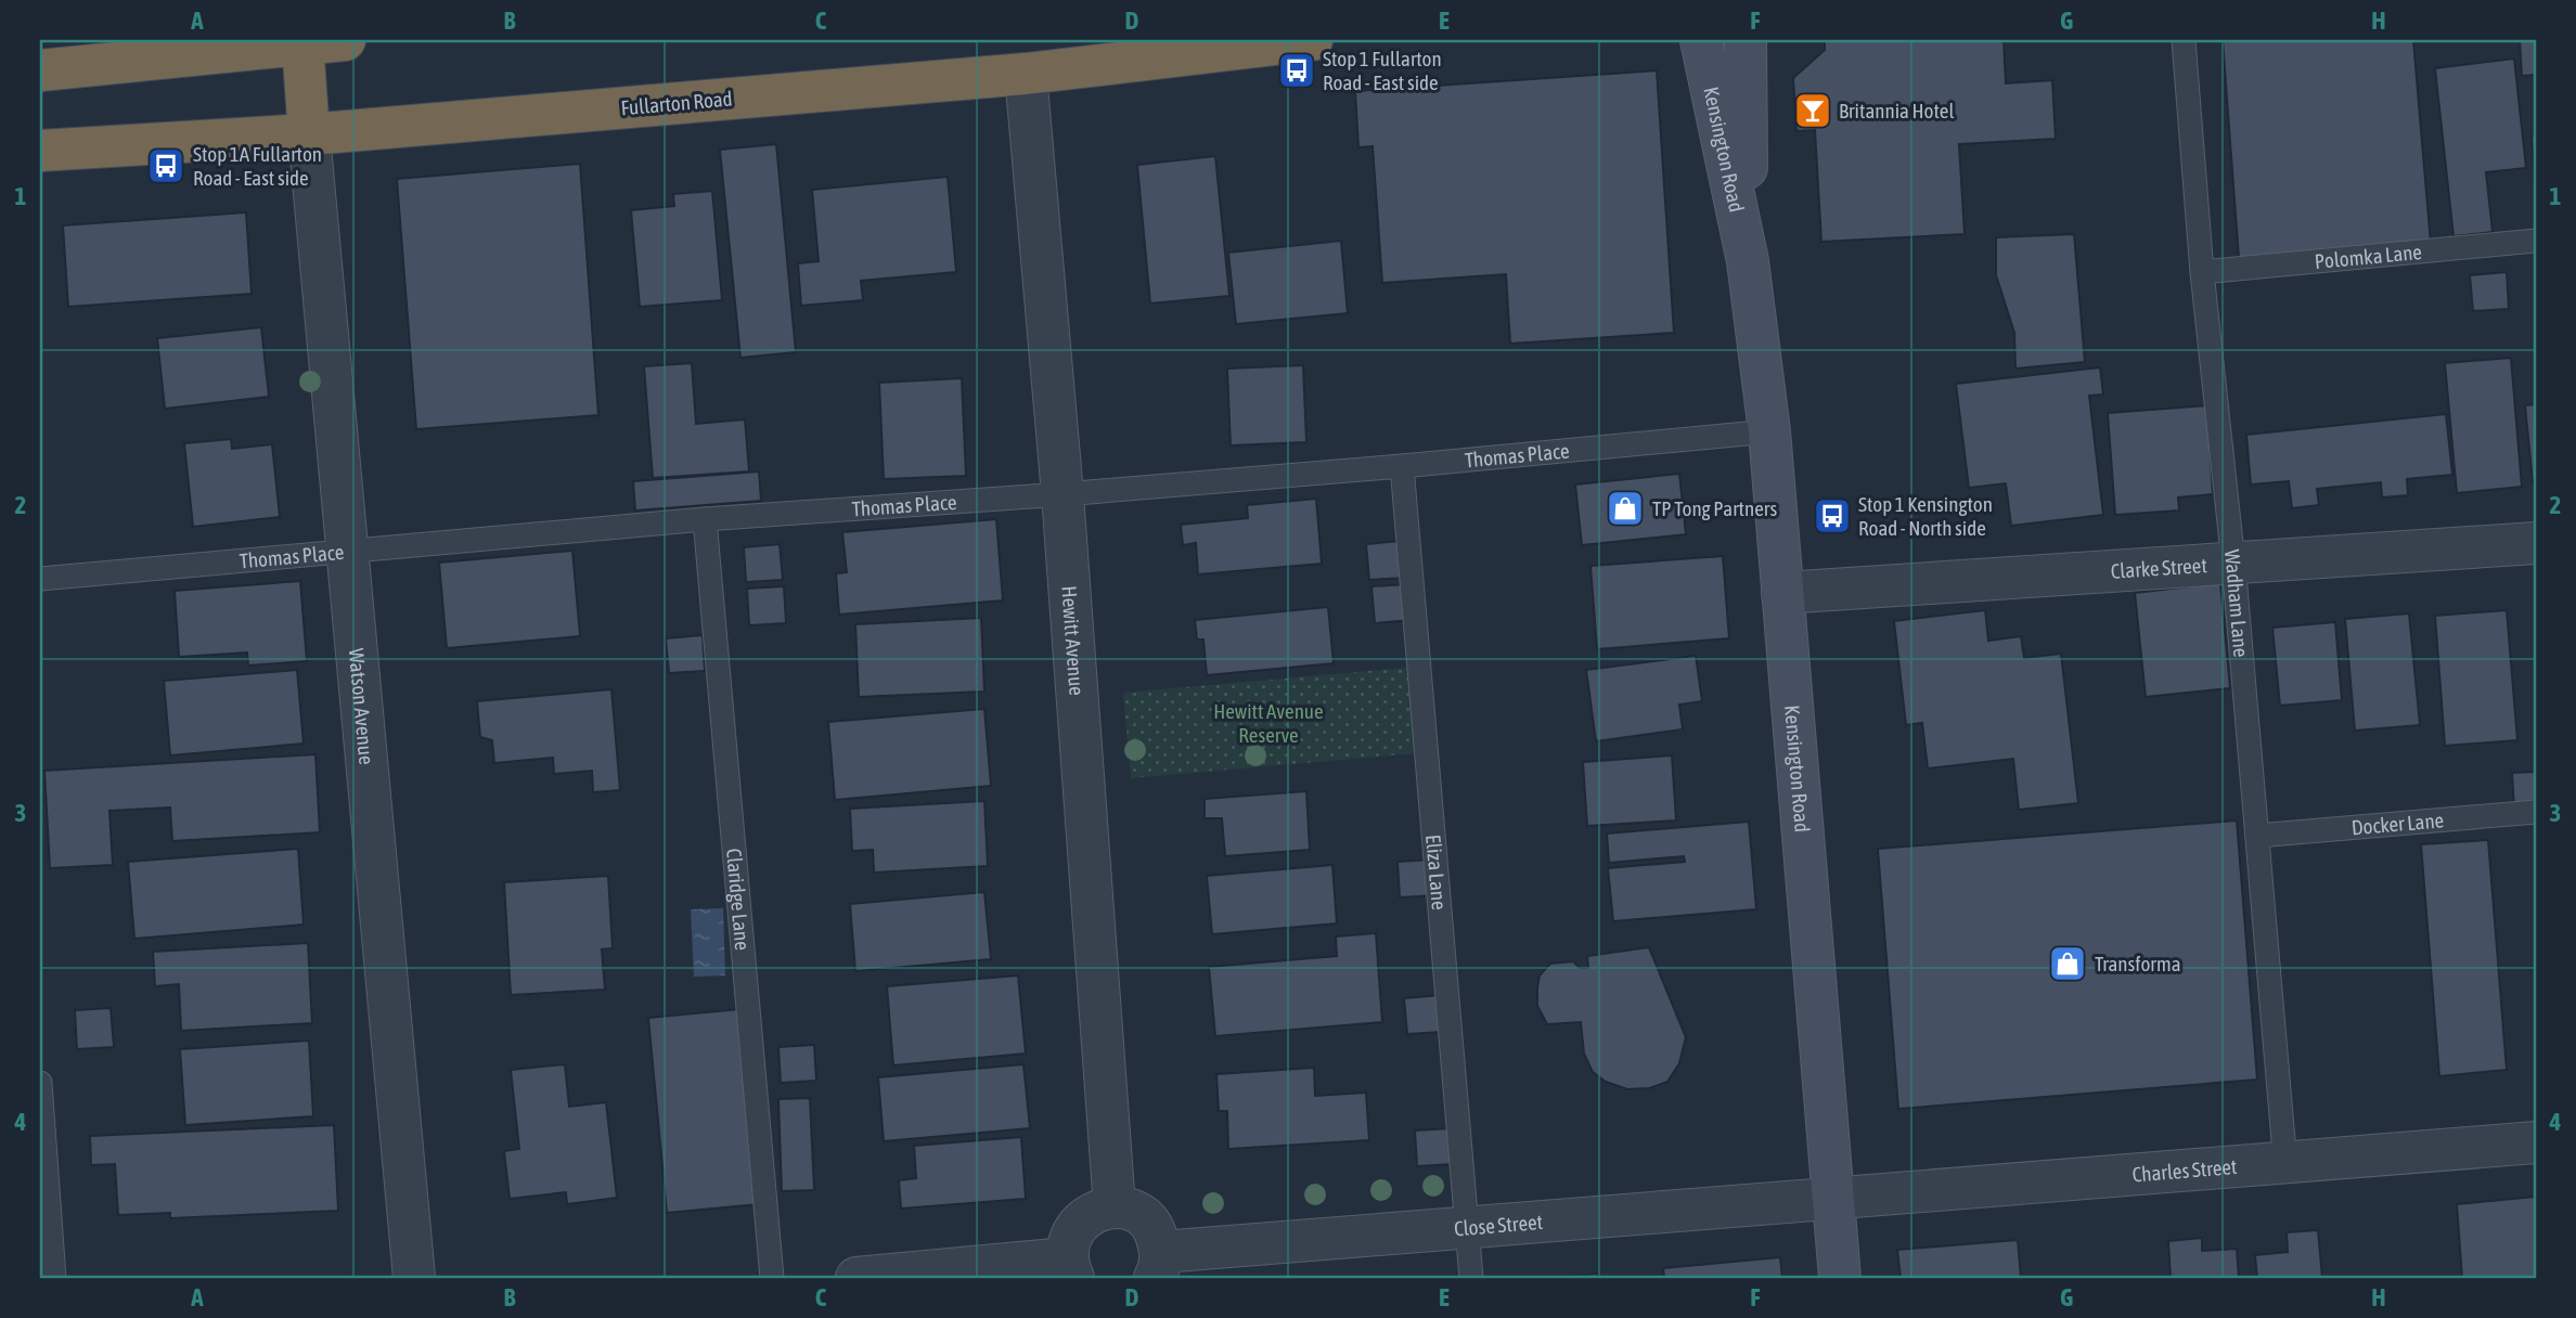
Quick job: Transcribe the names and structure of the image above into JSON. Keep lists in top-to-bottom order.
{
  "streets": {
    "highway": ["Fullarton Road"],
    "main road": ["Kensington Road"],
    "street": [
      "Clarke Street",
      "Hewitt Avenue",
      "Watson Avenue",
      "Charles Street",
      "Close Street"
    ],
    "lane": [
      "Polomka Lane",
      "Thomas Place",
      "Wadham Lane",
      "Docker Lane",
      "Eliza Lane",
      "Claridge Lane"
    ]
  },
  "crossings": [
    ["Fullarton Road", "Hewitt Avenue"],
    ["Fullarton Road", "Watson Avenue"],
    ["Kensington Road", "Thomas Place"],
    ["Kensington Road", "Clarke Street"],
    ["Kensington Road", "Charles Street"],
    ["Kensington Road", "Close Street"],
    ["Polomka Lane", "Wadham Lane"],
    ["Thomas Place", "Hewitt Avenue"],
    ["Thomas Place", "Watson Avenue"],
    ["Thomas Place", "Eliza Lane"],
    ["Thomas Place", "Claridge Lane"],
    ["Clarke Street", "Wadham Lane"],
    ["Wadham Lane", "Docker Lane"],
    ["Wadham Lane", "Charles Street"],
    ["Eliza Lane", "Close Street"],
    ["Charles Street", "Close Street"]
  ],
  "parks": ["Hewitt Avenue Reserve"],
  "places": {
    "bus stop": ["Stop 1 Fullarton Road - East side", "Stop 1A Fullarton Road - East side", "Stop 1 Kensington Road - North side"],
    "bar": ["Britannia Hotel"],
    "shop": ["TP Tong Partners", "Transforma"]
  },
  "grid": {
    "columns": [
      "A",
      "B",
      "C",
      "D",
      "E",
      "F",
      "G",
      "H"
    ],
    "rows": [
      "1",
      "2",
      "3",
      "4"
    ]
  }
}
